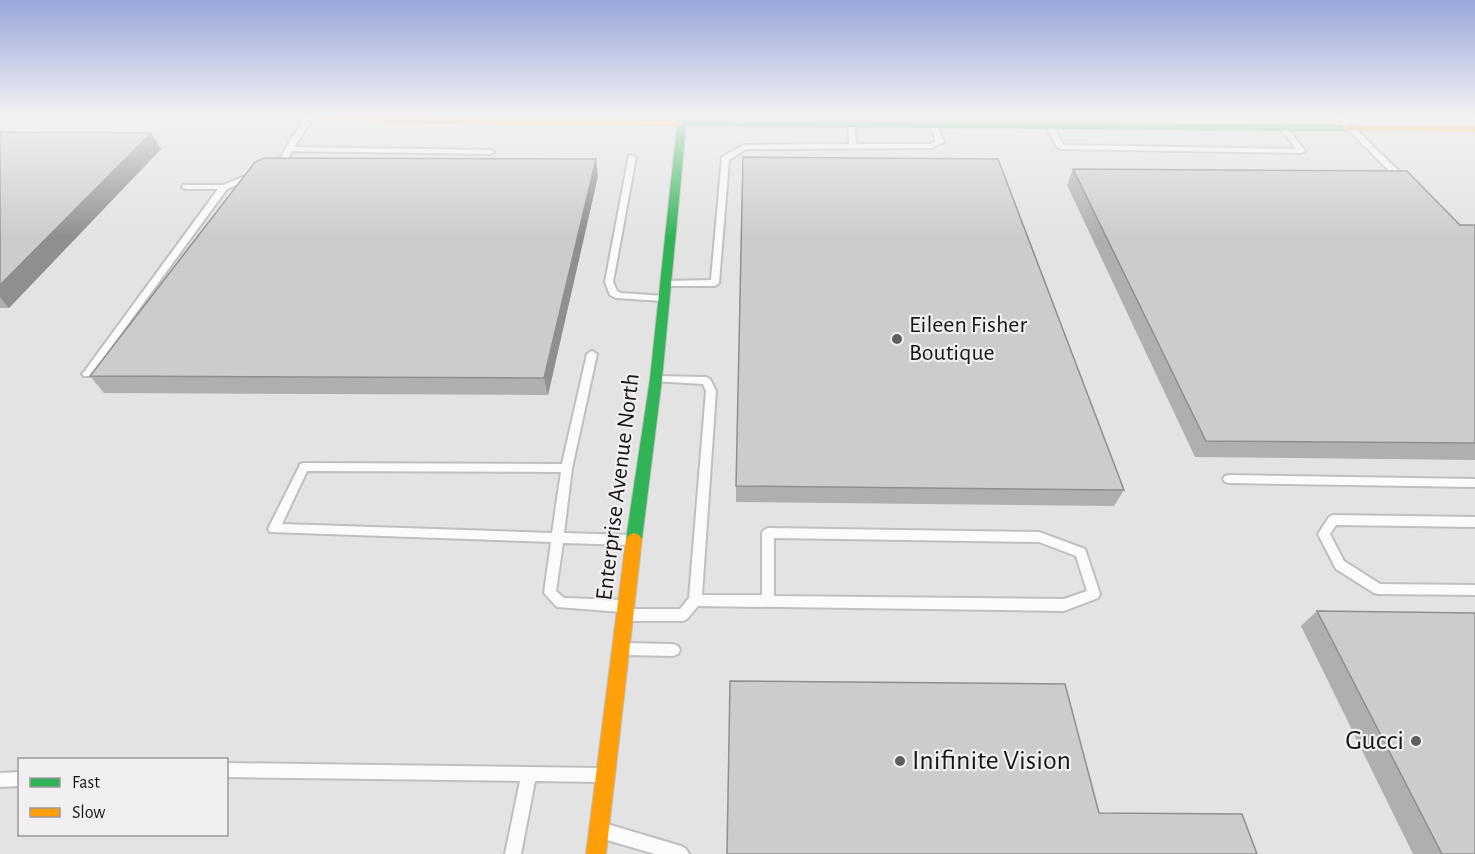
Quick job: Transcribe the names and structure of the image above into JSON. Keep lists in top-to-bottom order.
{
  "streets": {
    "main road": ["Enterprise Avenue North"]
  },
  "places": ["Eileen Fisher Boutique", "Gucci", "Inifinite Vision"],
  "legend": ["Fast", "Slow"]
}
